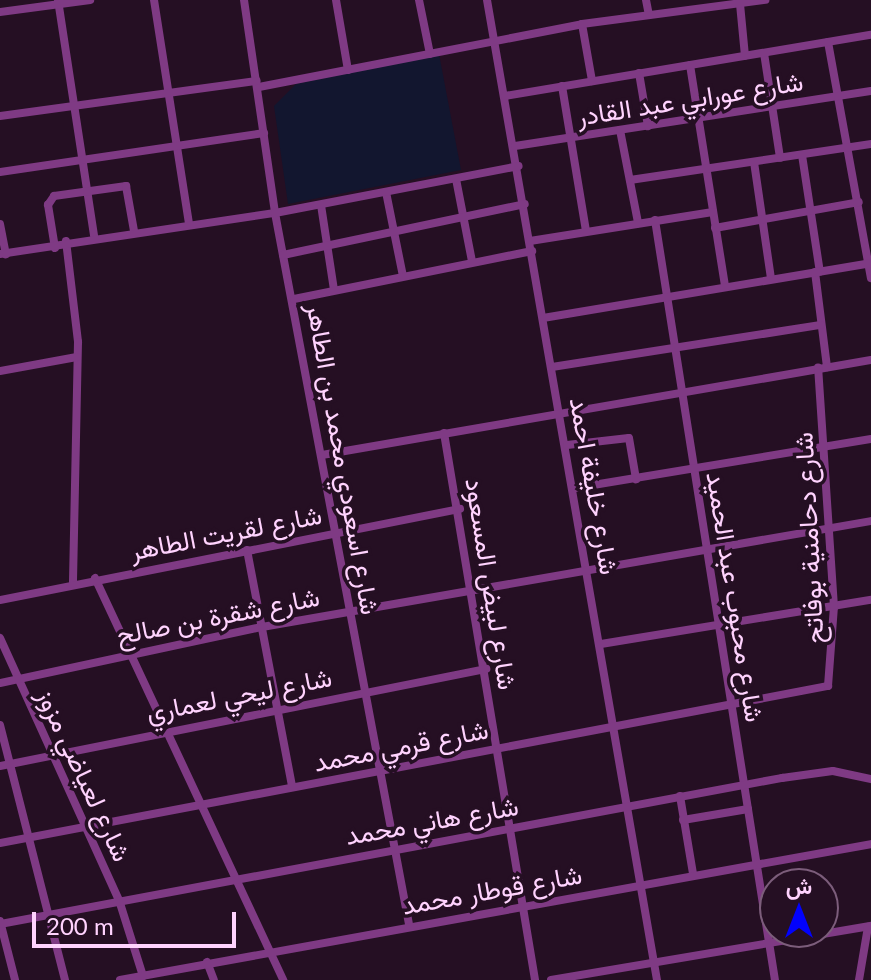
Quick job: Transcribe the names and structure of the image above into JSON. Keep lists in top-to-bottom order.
{
  "streets": {
    "street": [
      "شارع عورابي عبد القادر",
      "شارع اسعودي محمد بن الطاهر",
      "شارع خليفة احمد",
      "شارع لقريت الطاهر",
      "شارع دحامنية بوفاتح",
      "شارع لبيض المسعود",
      "شارع محبوب عبد الحميد",
      "شارع شقرة بن صالح",
      "شارع ليحي لعماري",
      "شارع قرمي محمد",
      "شارع لعياضي مزوز",
      "شارع هاني محمد",
      "شارع قوطار محمد"
    ]
  },
  "crossings": [
    ["شارع عورابي عبد القادر", "شارع خليفة احمد"],
    ["شارع اسعودي محمد بن الطاهر", "شارع لقريت الطاهر"],
    ["شارع اسعودي محمد بن الطاهر", "شارع شقرة بن صالح"],
    ["شارع اسعودي محمد بن الطاهر", "شارع ليحي لعماري"],
    ["شارع اسعودي محمد بن الطاهر", "شارع قرمي محمد"],
    ["شارع اسعودي محمد بن الطاهر", "شارع هاني محمد"],
    ["شارع اسعودي محمد بن الطاهر", "شارع قوطار محمد"],
    ["شارع خليفة احمد", "شارع شقرة بن صالح"],
    ["شارع خليفة احمد", "شارع قرمي محمد"],
    ["شارع خليفة احمد", "شارع هاني محمد"],
    ["شارع خليفة احمد", "شارع قوطار محمد"],
    ["شارع لقريت الطاهر", "شارع لبيض المسعود"],
    ["شارع دحامنية بوفاتح", "شارع شقرة بن صالح"],
    ["شارع دحامنية بوفاتح", "شارع قرمي محمد"],
    ["شارع لبيض المسعود", "شارع شقرة بن صالح"],
    ["شارع لبيض المسعود", "شارع ليحي لعماري"],
    ["شارع لبيض المسعود", "شارع قرمي محمد"],
    ["شارع لبيض المسعود", "شارع هاني محمد"],
    ["شارع لبيض المسعود", "شارع قوطار محمد"],
    ["شارع محبوب عبد الحميد", "شارع شقرة بن صالح"],
    ["شارع محبوب عبد الحميد", "شارع قرمي محمد"],
    ["شارع محبوب عبد الحميد", "شارع هاني محمد"],
    ["شارع محبوب عبد الحميد", "شارع قوطار محمد"],
    ["شارع شقرة بن صالح", "شارع لعياضي مزوز"],
    ["شارع ليحي لعماري", "شارع لعياضي مزوز"],
    ["شارع قرمي محمد", "شارع لعياضي مزوز"],
    ["شارع لعياضي مزوز", "شارع هاني محمد"],
    ["شارع لعياضي مزوز", "شارع قوطار محمد"]
  ],
  "scale_bar": "200 m",
  "north": "top"
}
